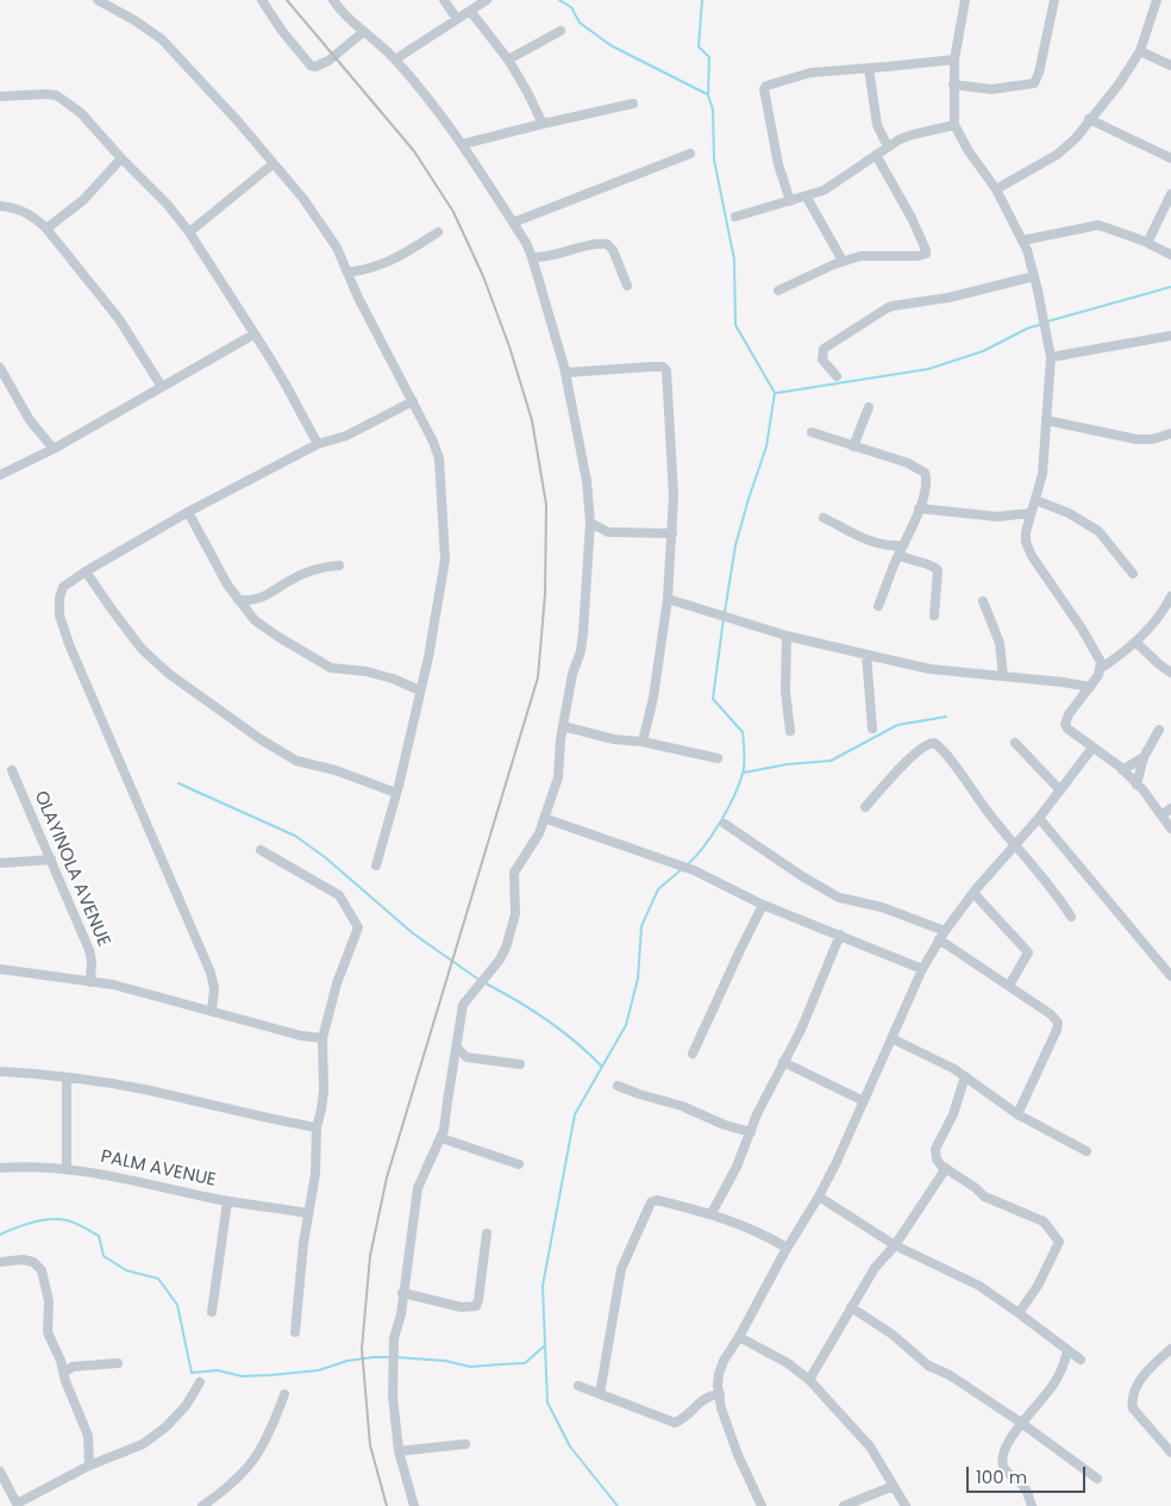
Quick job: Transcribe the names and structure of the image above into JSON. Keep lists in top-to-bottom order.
{
  "streets": {
    "street": ["OLAYINOLA AVENUE", "PALM AVENUE"]
  },
  "scale_bar": "100 m"
}
